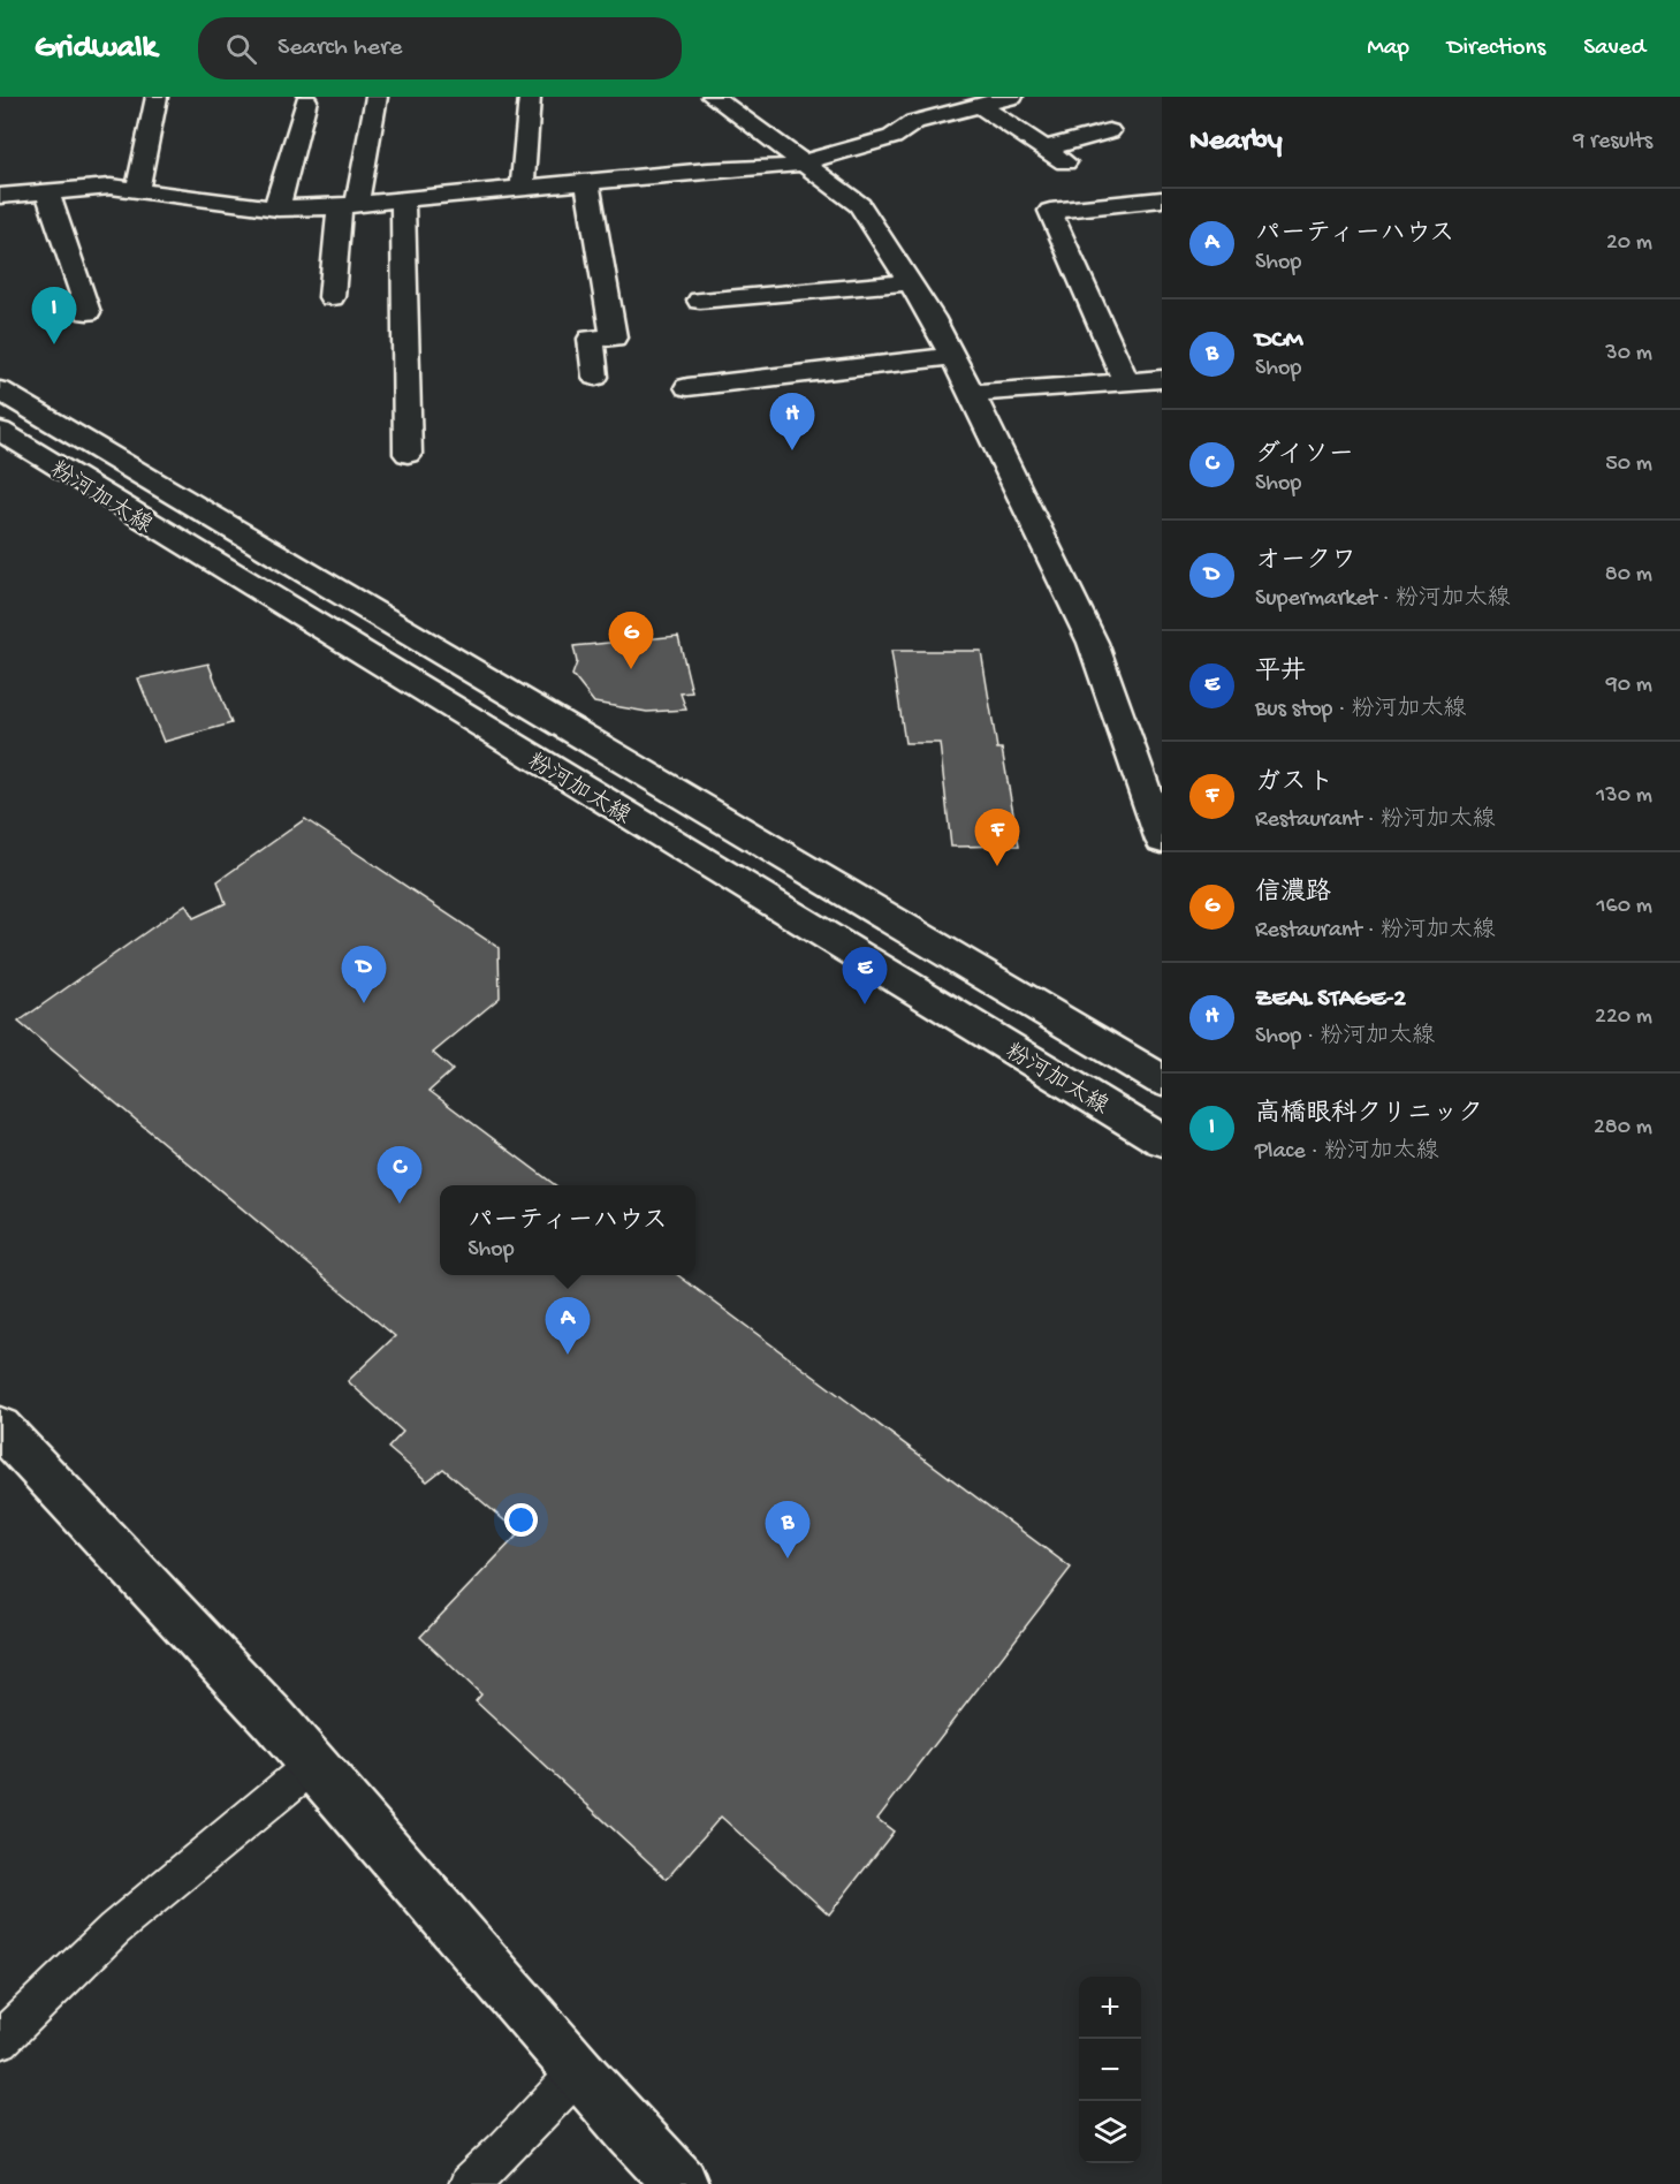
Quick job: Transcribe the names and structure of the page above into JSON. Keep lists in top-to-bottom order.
{
  "streets": {
    "street": ["粉河加太線"]
  },
  "page": {
    "header": "Gridwalk",
    "search": "Search here",
    "nav": ["Map", "Directions", "Saved"],
    "heading": ["Nearby", "9 results"],
    "list": [
      {
        "mark": "A",
        "name": "パーティーハウス",
        "note": "Shop",
        "value": "20 m"
      },
      {
        "mark": "B",
        "name": "DCM",
        "note": "Shop",
        "value": "30 m"
      },
      {
        "mark": "C",
        "name": "ダイソー",
        "note": "Shop",
        "value": "50 m"
      },
      {
        "mark": "D",
        "name": "オークワ",
        "note": "Supermarket · 粉河加太線",
        "value": "80 m"
      },
      {
        "mark": "E",
        "name": "平井",
        "note": "Bus stop · 粉河加太線",
        "value": "90 m"
      },
      {
        "mark": "F",
        "name": "ガスト",
        "note": "Restaurant · 粉河加太線",
        "value": "130 m"
      },
      {
        "mark": "G",
        "name": "信濃路",
        "note": "Restaurant · 粉河加太線",
        "value": "160 m"
      },
      {
        "mark": "H",
        "name": "ZEAL STAGE-2",
        "note": "Shop · 粉河加太線",
        "value": "220 m"
      },
      {
        "mark": "I",
        "name": "高橋眼科クリニック",
        "note": "Place · 粉河加太線",
        "value": "280 m"
      }
    ],
    "pins": [
      "I",
      "H",
      "G",
      "F",
      "D",
      "E",
      "C",
      "A",
      "B"
    ],
    "popup": ["パーティーハウス", "Shop"],
    "map_buttons": ["+", "−"]
  }
}
